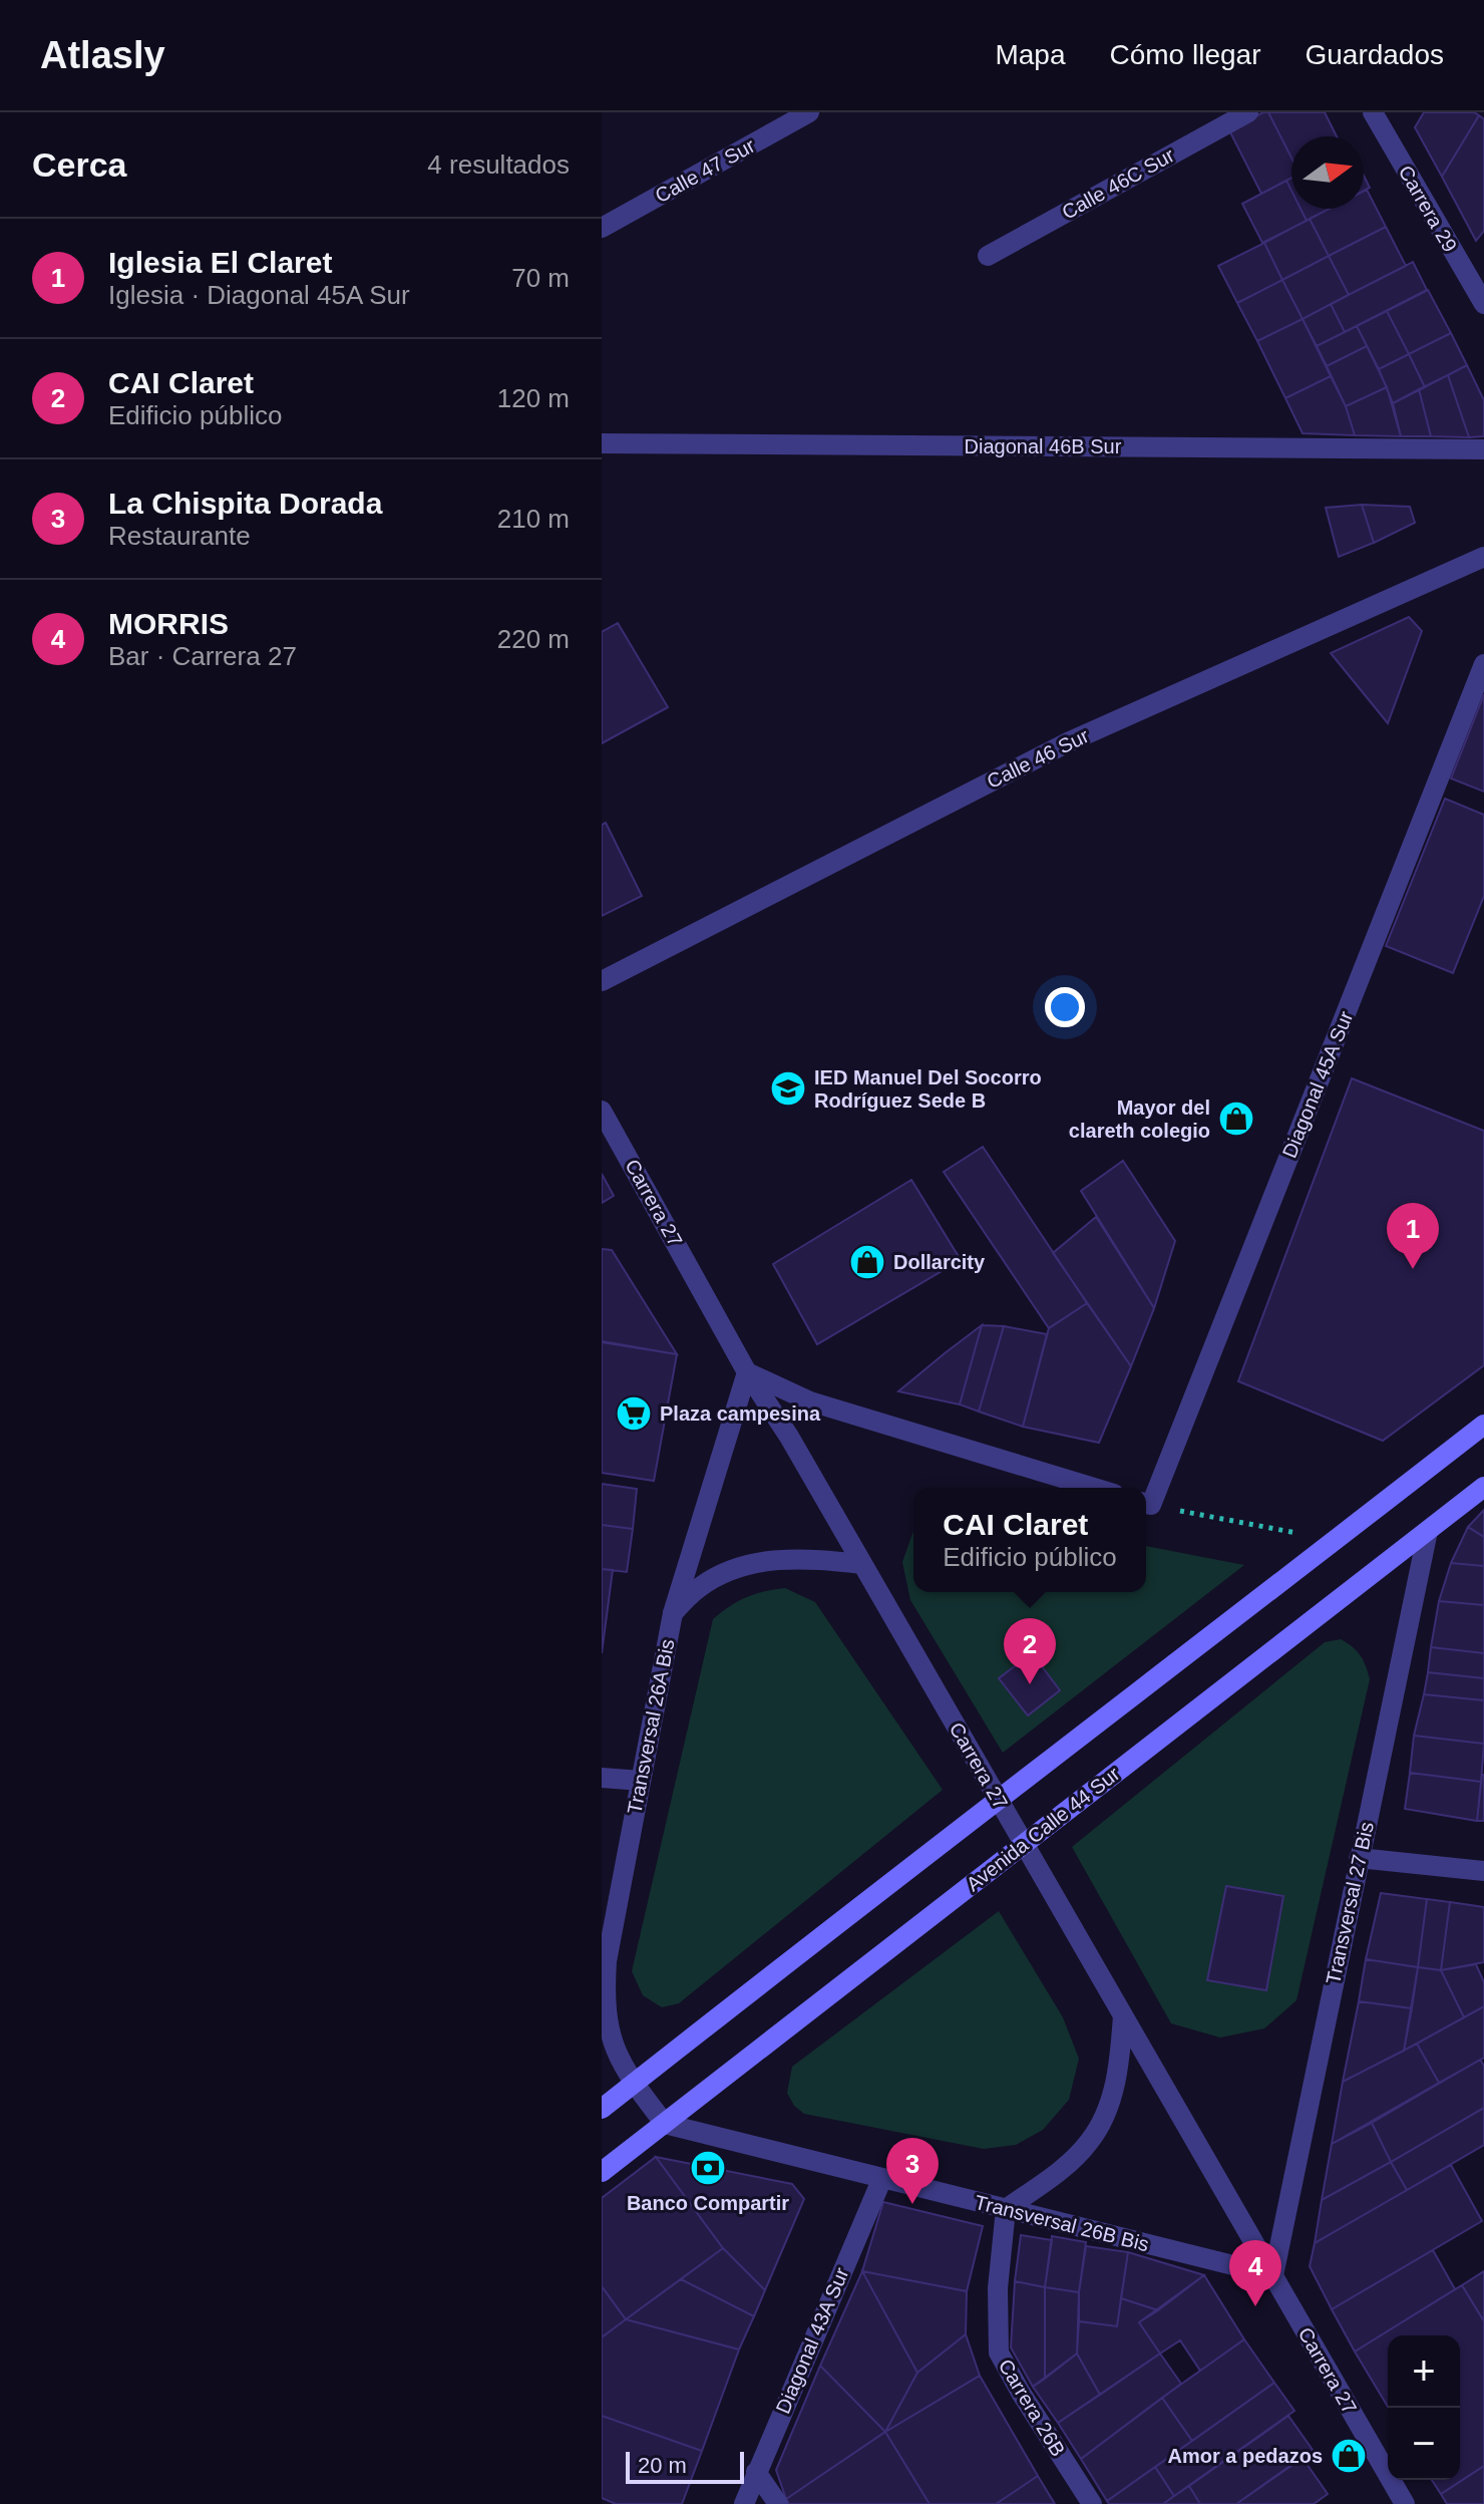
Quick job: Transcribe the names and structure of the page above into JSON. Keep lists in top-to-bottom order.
{
  "streets": {
    "main road": ["Avenida Calle 44 Sur"],
    "street": [
      "Calle 47 Sur",
      "Calle 46C Sur",
      "Carrera 29",
      "Diagonal 46B Sur",
      "Calle 46 Sur",
      "Diagonal 45A Sur",
      "Carrera 27",
      "Transversal 26A Bis",
      "Transversal 27 Bis",
      "Transversal 26B Bis",
      "Diagonal 43A Sur",
      "Carrera 26B"
    ]
  },
  "crossings": [
    ["Carrera 27", "Transversal 26A Bis"],
    ["Carrera 27", "Avenida Calle 44 Sur"],
    ["Carrera 27", "Transversal 27 Bis"],
    ["Carrera 27", "Transversal 26B Bis"],
    ["Transversal 26A Bis", "Avenida Calle 44 Sur"],
    ["Transversal 26A Bis", "Transversal 26B Bis"],
    ["Avenida Calle 44 Sur", "Transversal 27 Bis"],
    ["Avenida Calle 44 Sur", "Transversal 26B Bis"],
    ["Transversal 27 Bis", "Transversal 26B Bis"],
    ["Transversal 26B Bis", "Diagonal 43A Sur"],
    ["Transversal 26B Bis", "Carrera 26B"]
  ],
  "places": {
    "school or university": ["IED Manuel Del Socorro Rodríguez Sede B"],
    "shop": ["Mayor del clareth colegio", "Dollarcity", "Amor a pedazos"],
    "supermarket": ["Plaza campesina"],
    "bank": ["Banco Compartir"]
  },
  "scale_bar": "20 m",
  "north": "right",
  "page": {
    "header": "Atlasly",
    "nav": ["Mapa", "Cómo llegar", "Guardados"],
    "heading": ["Cerca", "4 resultados"],
    "list": [
      {
        "mark": "1",
        "name": "Iglesia El Claret",
        "note": "Iglesia · Diagonal 45A Sur",
        "value": "70 m"
      },
      {
        "mark": "2",
        "name": "CAI Claret",
        "note": "Edificio público",
        "value": "120 m"
      },
      {
        "mark": "3",
        "name": "La Chispita Dorada",
        "note": "Restaurante",
        "value": "210 m"
      },
      {
        "mark": "4",
        "name": "MORRIS",
        "note": "Bar · Carrera 27",
        "value": "220 m"
      }
    ],
    "pins": [
      "1",
      "2",
      "3",
      "4"
    ],
    "popup": ["CAI Claret", "Edificio público"],
    "map_buttons": ["+", "−"],
    "scale": "20 m"
  }
}
